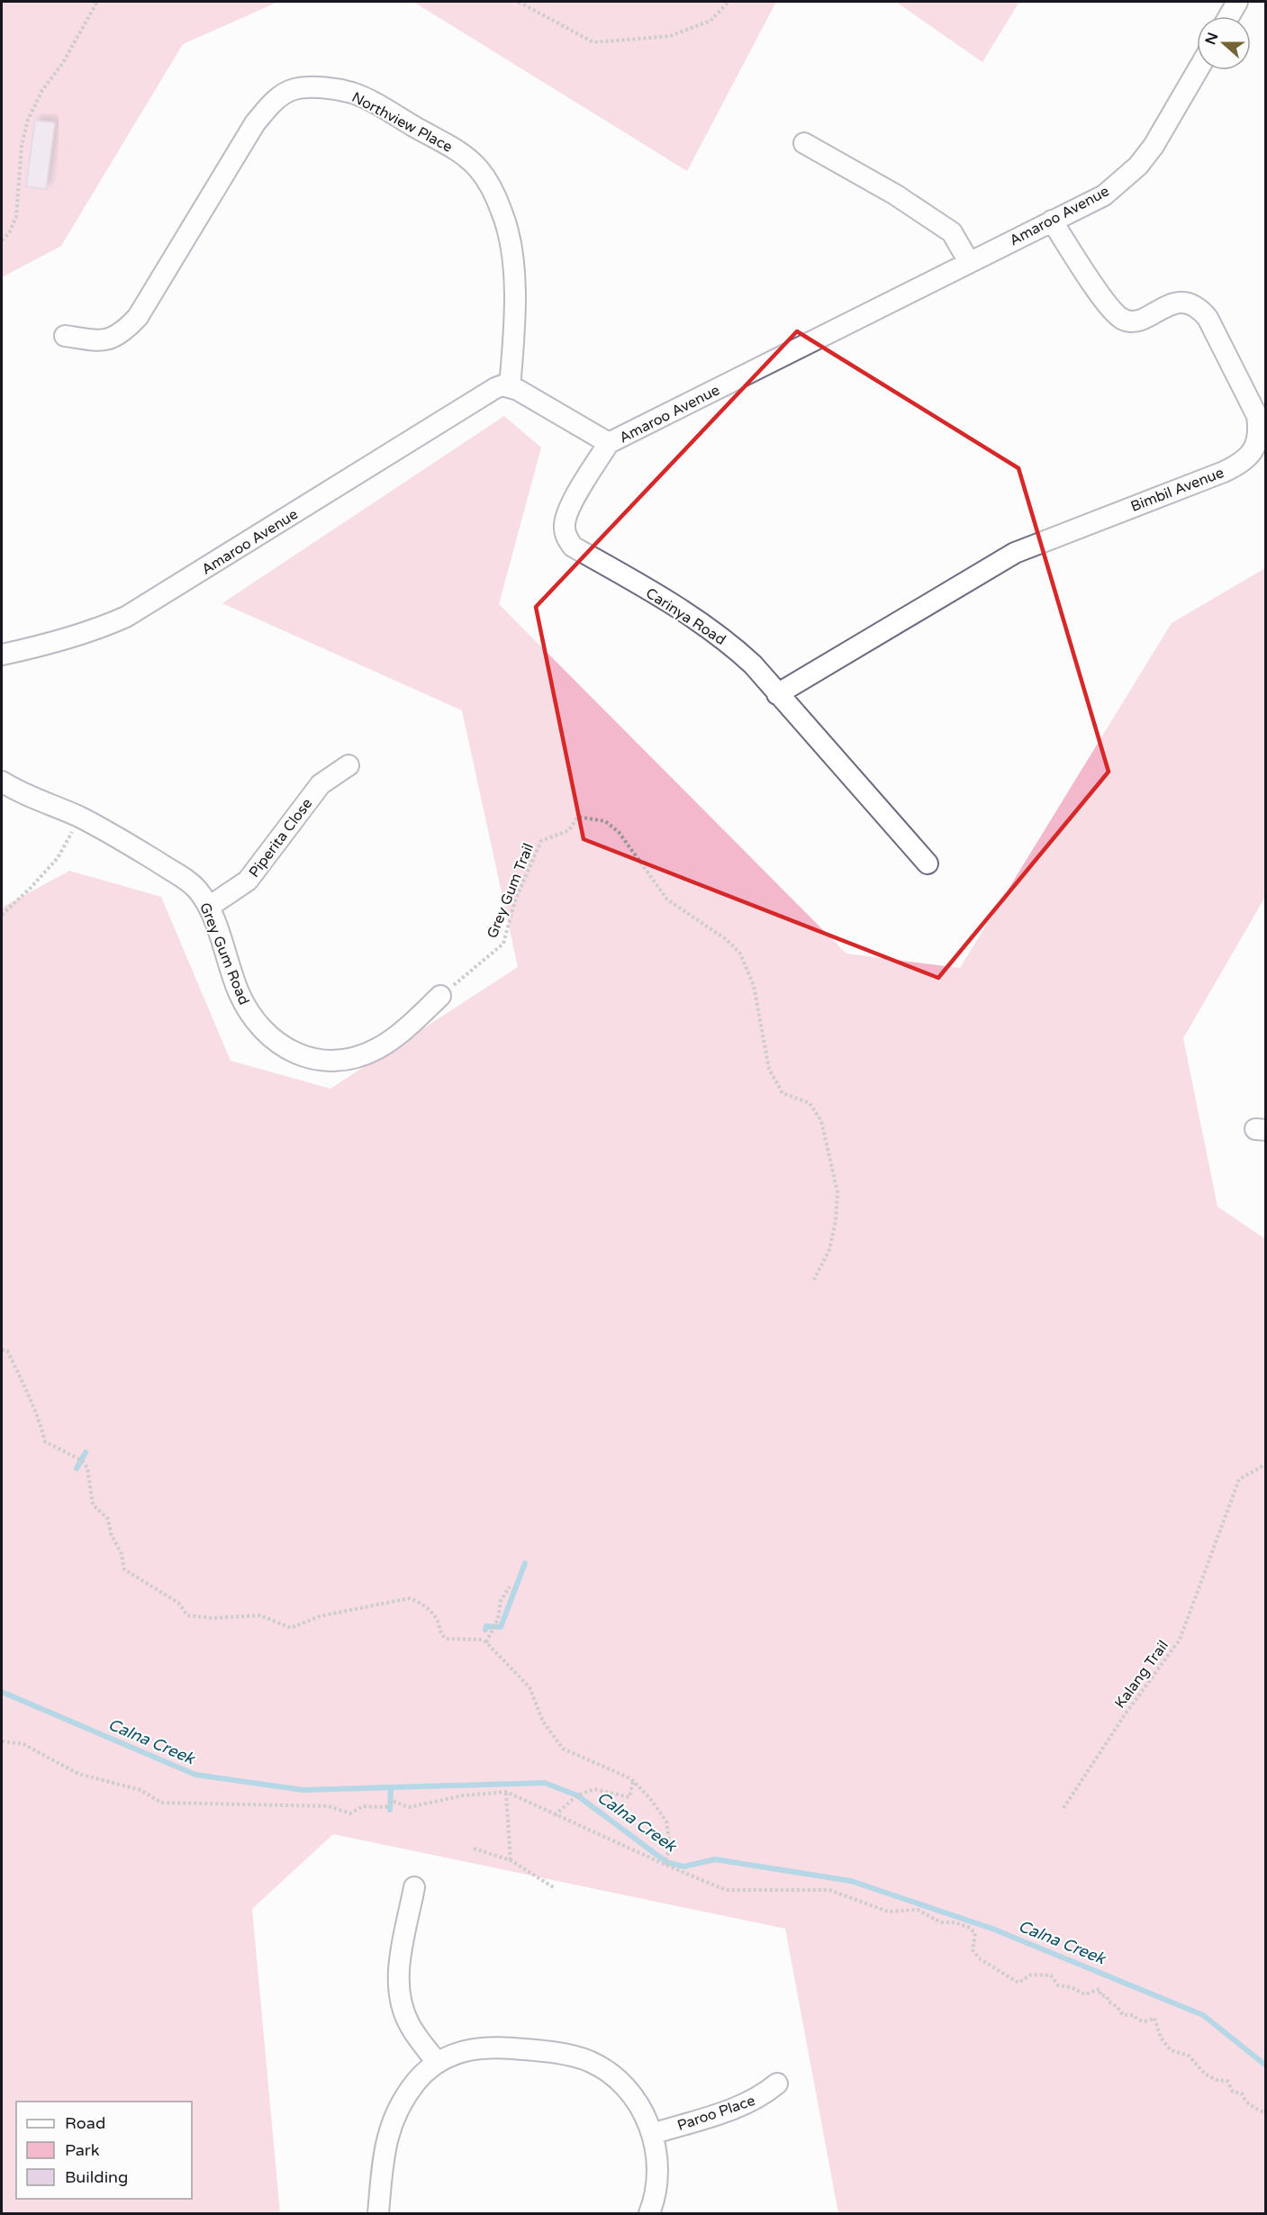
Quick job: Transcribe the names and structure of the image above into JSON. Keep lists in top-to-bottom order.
{
  "streets": {
    "street": [
      "Northview Place",
      "Amaroo Avenue",
      "Bimbil Avenue",
      "Carinya Road",
      "Piperita Close",
      "Grey Gum Road",
      "Paroo Place"
    ],
    "path": ["Grey Gum Trail", "Kalang Trail"]
  },
  "crossings": [
    ["Northview Place", "Amaroo Avenue"],
    ["Amaroo Avenue", "Bimbil Avenue"],
    ["Amaroo Avenue", "Carinya Road"],
    ["Bimbil Avenue", "Carinya Road"],
    ["Piperita Close", "Grey Gum Road"],
    ["Grey Gum Trail", "Grey Gum Road"]
  ],
  "water": ["Calna Creek"],
  "legend": ["Road", "Park", "Building"],
  "north": "left"
}
